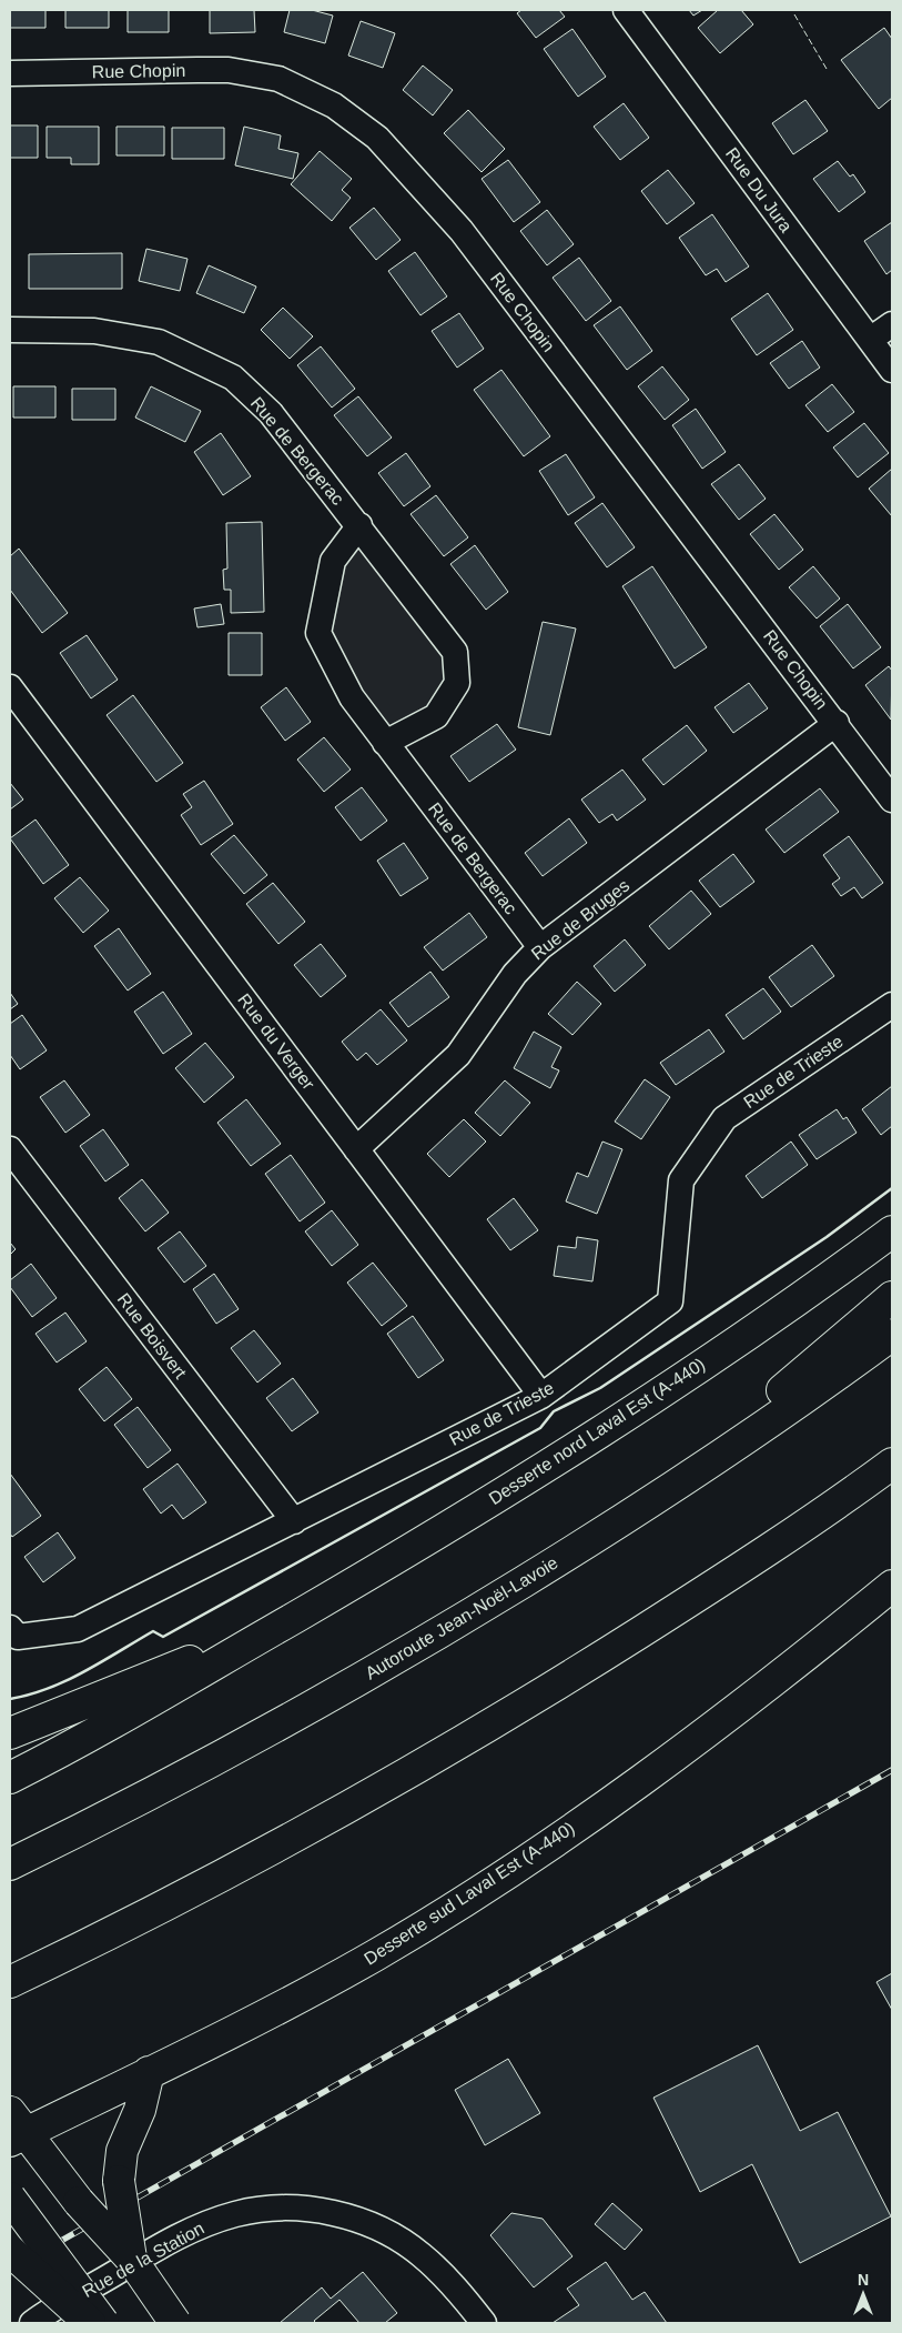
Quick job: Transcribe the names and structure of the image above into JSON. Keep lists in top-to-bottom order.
{
  "streets": {
    "main road": ["Desserte nord Laval Est (A-440)", "Autoroute Jean-Noël-Lavoie", "Desserte sud Laval Est (A-440)"],
    "street": [
      "Rue Chopin",
      "Rue Du Jura",
      "Rue de Bergerac",
      "Rue de Bruges",
      "Rue du Verger",
      "Rue de Trieste",
      "Rue Boisvert",
      "Rue de la Station"
    ]
  },
  "crossings": [
    ["Rue Chopin", "Rue de Bruges"],
    ["Rue de Bergerac", "Rue de Bruges"],
    ["Rue de Bruges", "Rue du Verger"],
    ["Rue du Verger", "Rue de Trieste"],
    ["Rue de Trieste", "Rue Boisvert"]
  ],
  "north": "top"
}
